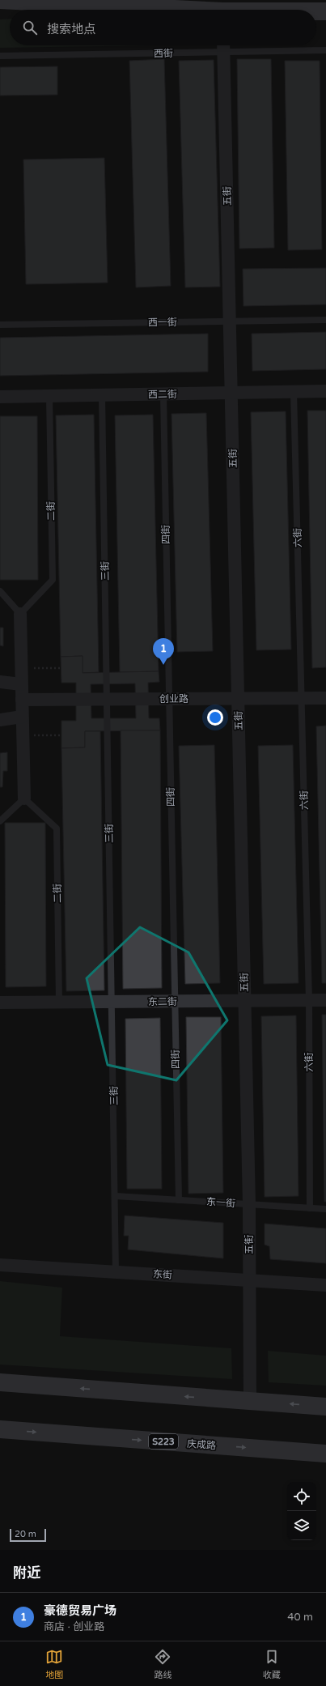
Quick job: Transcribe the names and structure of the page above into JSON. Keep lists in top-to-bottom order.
{
  "streets": {
    "main road": ["S223", "庆成路"],
    "street": [
      "五街",
      "西二街",
      "创业路",
      "东二街",
      "东街"
    ],
    "lane": [
      "西街",
      "西一街",
      "二街",
      "四街",
      "六街",
      "三街",
      "东一街"
    ]
  },
  "crossings": [
    ["西街", "五街"],
    ["五街", "西一街"],
    ["五街", "西二街"],
    ["五街", "创业路"],
    ["五街", "东二街"],
    ["五街", "东一街"],
    ["五街", "东街"],
    ["西二街", "二街"],
    ["西二街", "四街"],
    ["西二街", "六街"],
    ["西二街", "三街"],
    ["二街", "东二街"],
    ["四街", "创业路"],
    ["四街", "东二街"],
    ["四街", "东一街"],
    ["六街", "创业路"],
    ["六街", "东二街"],
    ["六街", "东一街"],
    ["三街", "创业路"],
    ["三街", "东二街"],
    ["三街", "东一街"],
    ["三街", "东街"]
  ],
  "scale_bar": "20 m",
  "page": {
    "search": "搜索地点",
    "pins": "1",
    "scale": "20 m",
    "heading": "附近",
    "list": [
      {
        "mark": "1",
        "name": "豪德贸易广场",
        "note": "商店 · 创业路",
        "value": "40 m"
      }
    ],
    "nav": ["地图", "路线", "收藏"]
  }
}
